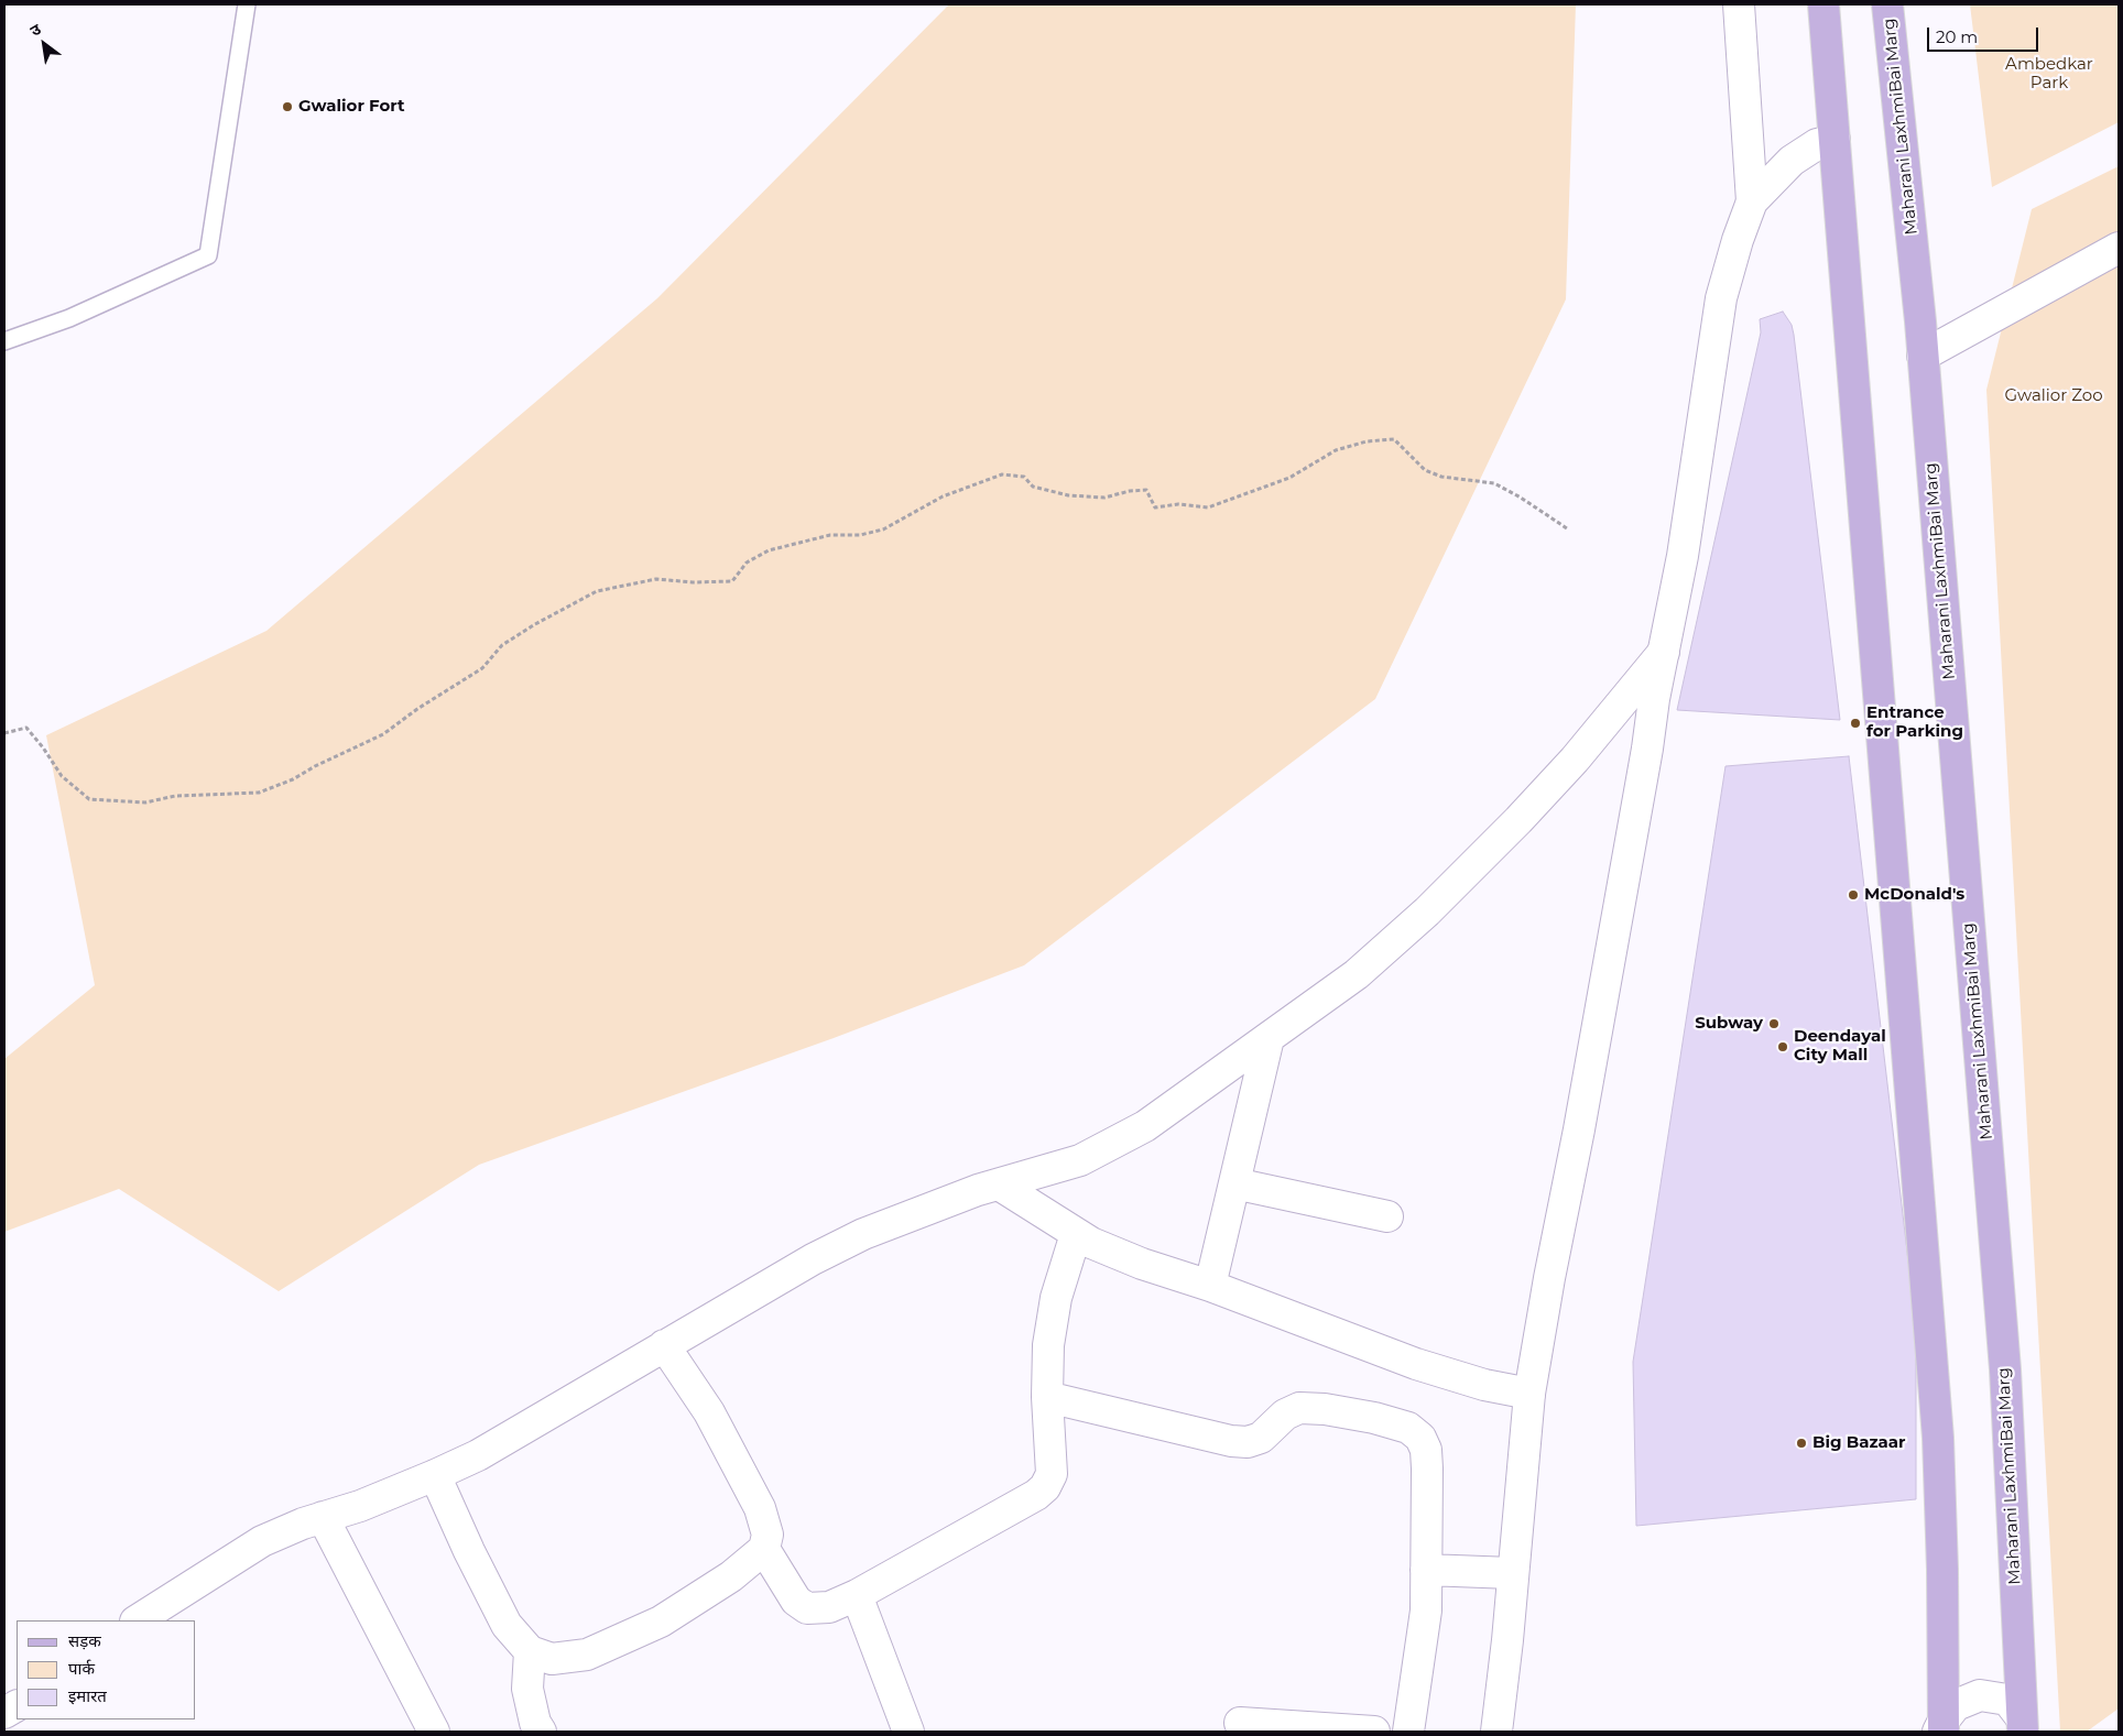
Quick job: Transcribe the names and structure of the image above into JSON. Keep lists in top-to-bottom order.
{
  "streets": {
    "main road": ["Maharani LaxhmiBai Marg"]
  },
  "parks": ["Ambedkar Park", "Gwalior Zoo"],
  "places": [
    "Gwalior Fort",
    "Entrance for Parking",
    "McDonald's",
    "Subway",
    "Deendayal City Mall",
    "Big Bazaar"
  ],
  "legend": ["सड़क", "पार्क", "इमारत"],
  "scale_bar": "20 m",
  "north": "top left"
}
